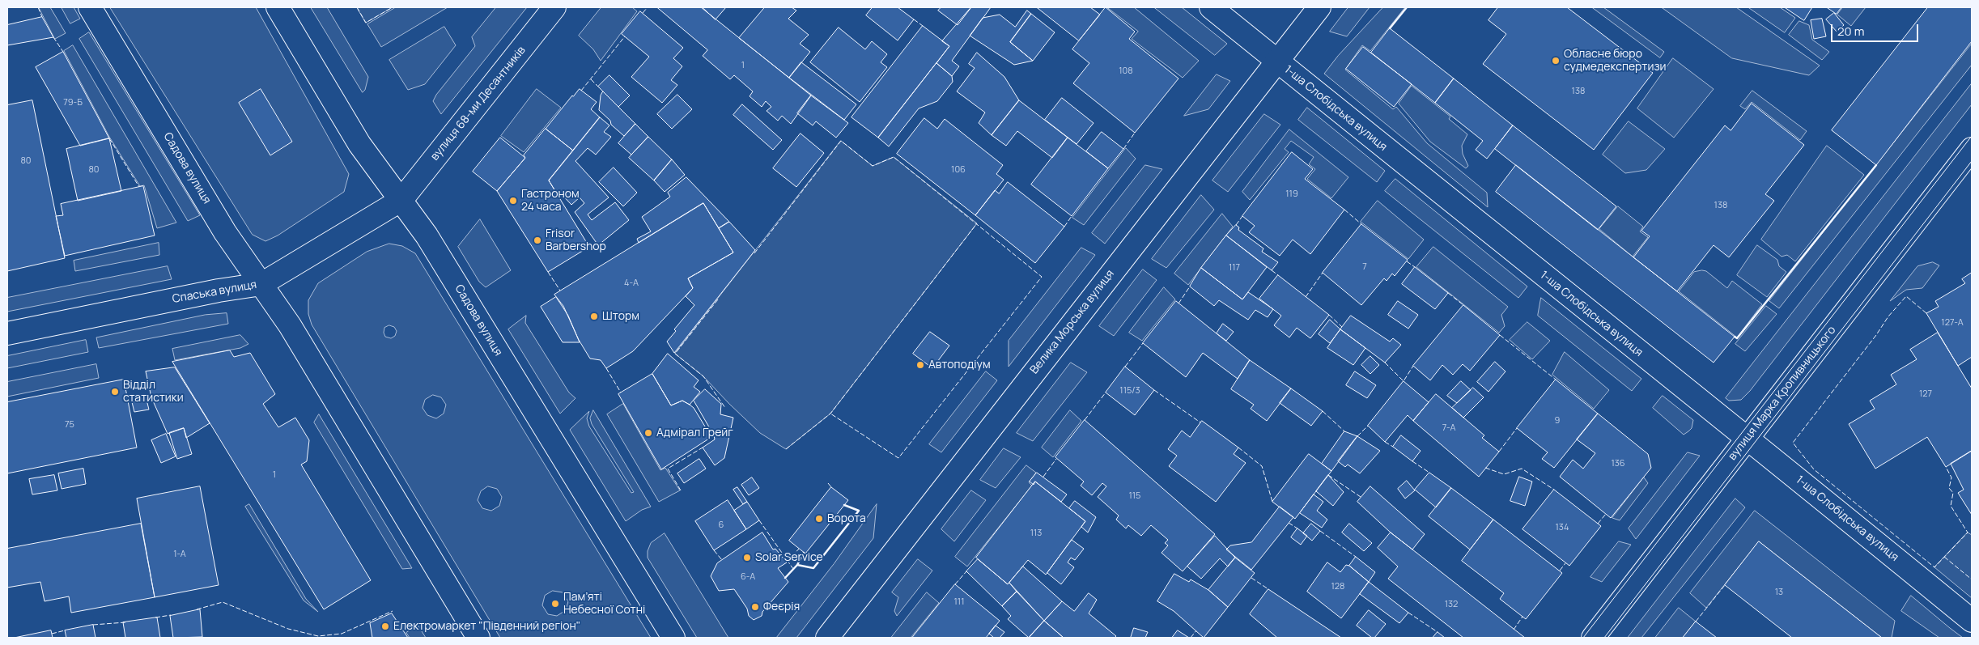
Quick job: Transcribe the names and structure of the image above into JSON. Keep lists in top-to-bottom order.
{
  "streets": {
    "street": [
      "вулиця 68-ми Десантників",
      "1-ша Слобідська вулиця",
      "Садова вулиця",
      "Спаська вулиця",
      "Велика Морська вулиця",
      "вулиця Марка Кропивницького"
    ]
  },
  "crossings": [
    ["вулиця 68-ми Десантників", "Садова вулиця"],
    ["вулиця 68-ми Десантників", "Спаська вулиця"],
    ["1-ша Слобідська вулиця", "Велика Морська вулиця"],
    ["1-ша Слобідська вулиця", "вулиця Марка Кропивницького"],
    ["Садова вулиця", "Спаська вулиця"]
  ],
  "places": [
    "Обласне бюро судмедекспертизи",
    "Гастроном 24 часа",
    "Frisor Barbershop",
    "Шторм",
    "Автоподіум",
    "Відділ статистики",
    "Адмірал Грейг",
    "Ворота",
    "Solar Service",
    "Пам’яті Небесної Сотні",
    "Феєрія",
    "Електромаркет \"Південний регіон\""
  ],
  "house_numbers": [
    "1",
    "108",
    "138",
    "79-Б",
    "80",
    "80",
    "106",
    "119",
    "138",
    "7",
    "117",
    "4-А",
    "127-А",
    "115/3",
    "127",
    "9",
    "75",
    "7-А",
    "136",
    "1",
    "115",
    "6",
    "134",
    "113",
    "1-А",
    "6-А",
    "128",
    "13",
    "111",
    "132"
  ],
  "scale_bar": "20 m"
}
